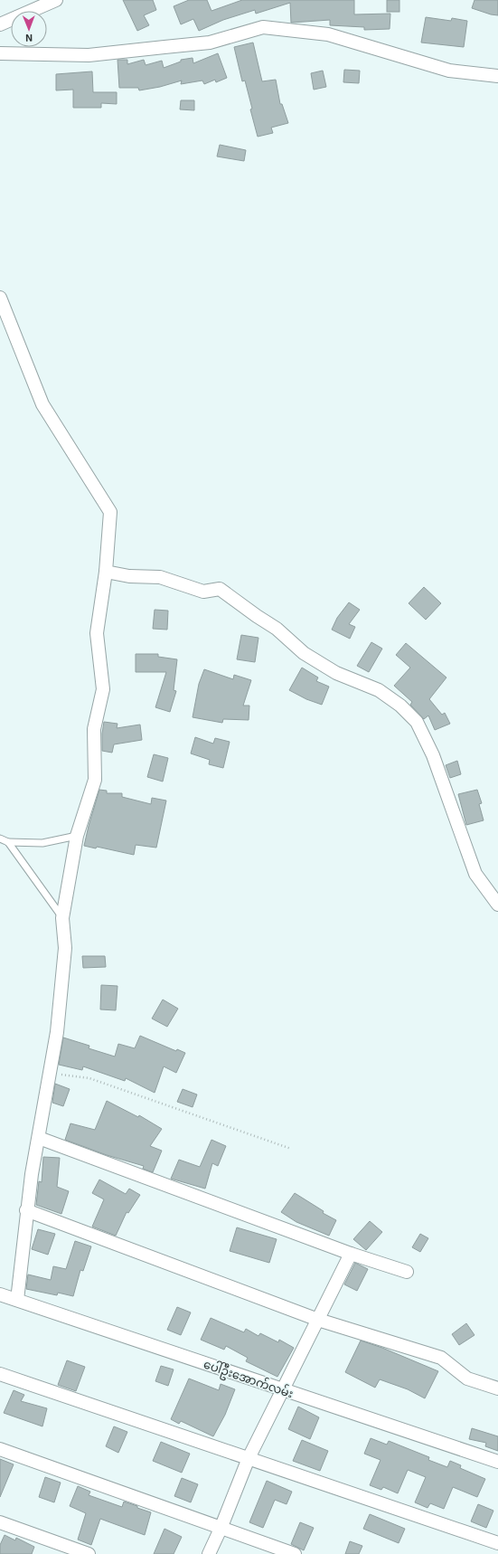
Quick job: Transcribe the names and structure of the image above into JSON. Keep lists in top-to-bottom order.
{
  "streets": {
    "street": ["ပေါ်ဦးအောက်လမ်း"]
  },
  "north": "bottom"
}
